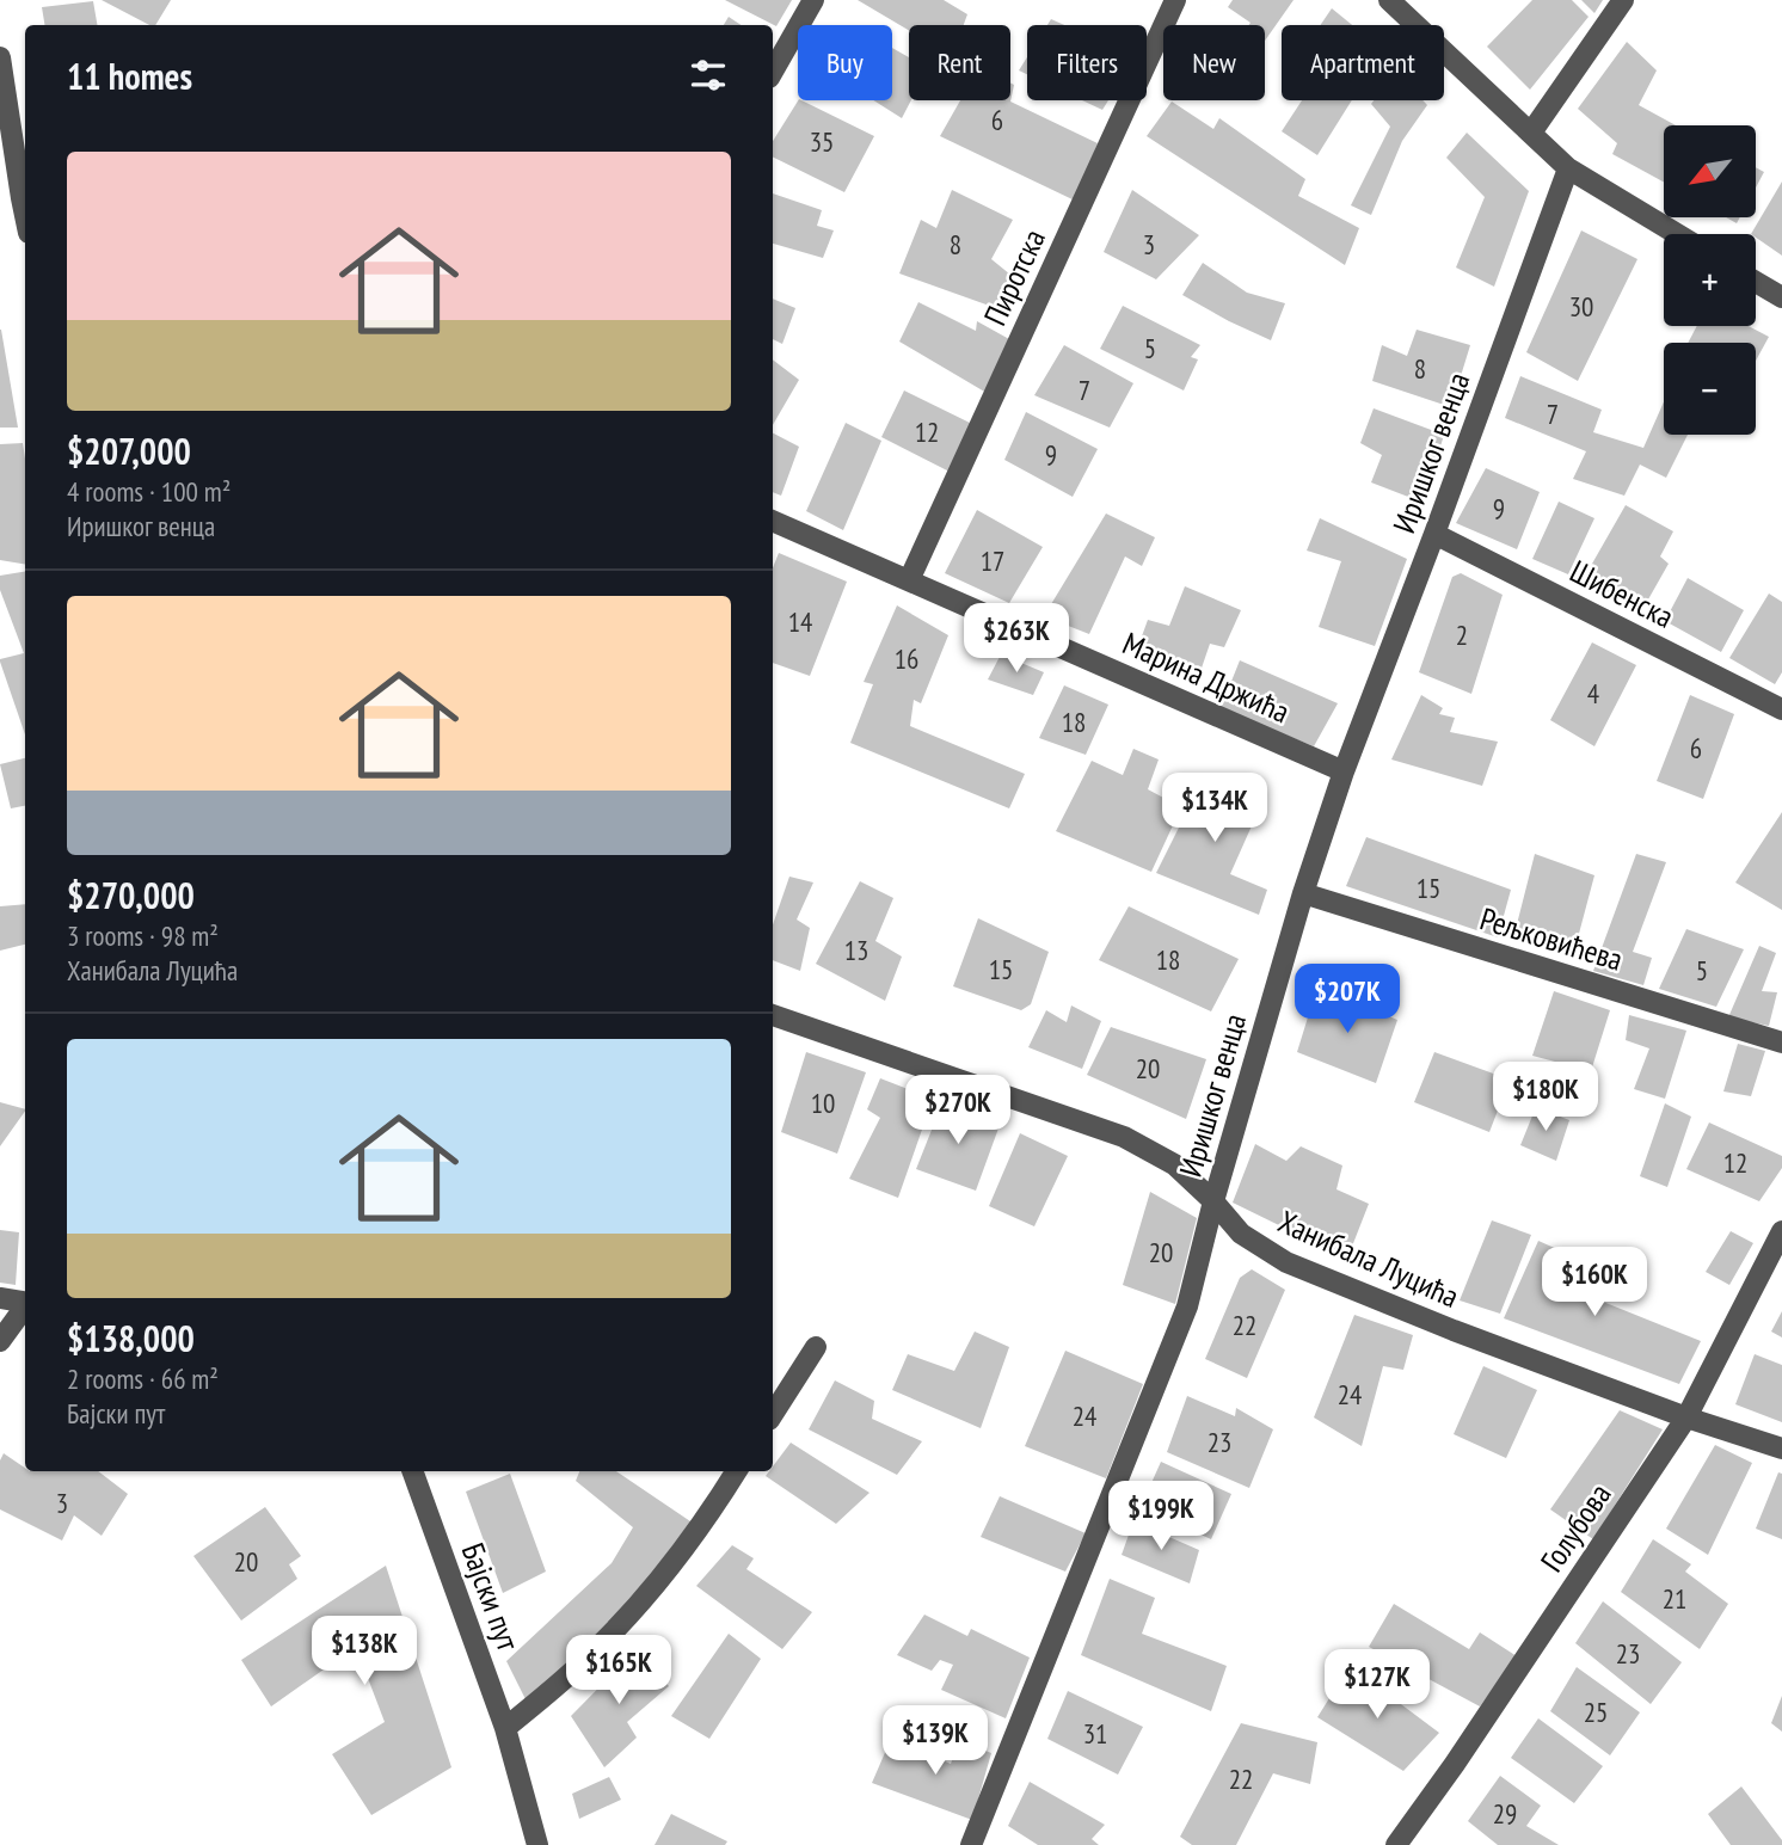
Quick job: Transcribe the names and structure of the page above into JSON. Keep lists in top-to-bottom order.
{
  "streets": {
    "street": [
      "Пиротска",
      "Иришког венца",
      "Шибенска",
      "Марина Држића",
      "Рељковићева",
      "Ханибала Луцића",
      "Голубова",
      "Бајски пут"
    ]
  },
  "crossings": [
    ["Пиротска", "Марина Држића"],
    ["Иришког венца", "Шибенска"],
    ["Иришког венца", "Марина Држића"],
    ["Иришког венца", "Рељковићева"],
    ["Иришког венца", "Ханибала Луцића"],
    ["Ханибала Луцића", "Голубова"]
  ],
  "house_numbers": [
    "6",
    "35",
    "8",
    "3",
    "30",
    "5",
    "8",
    "7",
    "7",
    "12",
    "9",
    "9",
    "17",
    "14",
    "2",
    "16",
    "4",
    "18",
    "6",
    "15",
    "13",
    "18",
    "15",
    "5",
    "20",
    "10",
    "12",
    "20",
    "22",
    "24",
    "24",
    "23",
    "3",
    "20",
    "21",
    "23",
    "25",
    "31",
    "22",
    "29"
  ],
  "north": "bottom left",
  "page": {
    "chip": [
      "Buy",
      "Rent",
      "Filters",
      "New",
      "Apartment"
    ],
    "heading": "11 homes",
    "map_buttons": ["+", "−"],
    "list": [
      {
        "name": "$207,000",
        "note": "4 rooms · 100 m² · Иришког венца"
      },
      {
        "name": "$270,000",
        "note": "3 rooms · 98 m² · Ханибала Луцића"
      },
      {
        "name": "$138,000",
        "note": "2 rooms · 66 m² · Бајски пут"
      }
    ],
    "price": [
      "$263K",
      "$134K",
      "$207K",
      "$180K",
      "$270K",
      "$160K",
      "$199K",
      "$138K",
      "$165K",
      "$127K",
      "$139K"
    ]
  }
}
